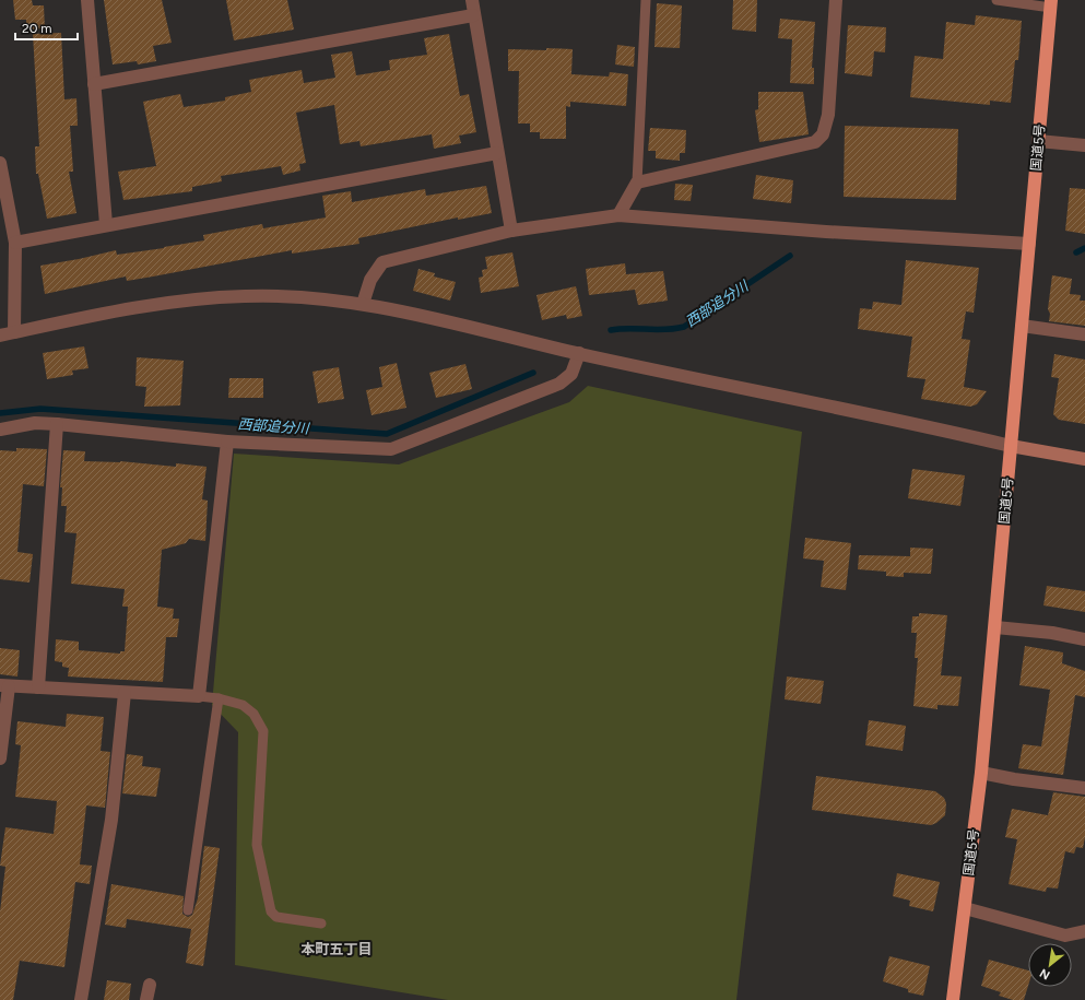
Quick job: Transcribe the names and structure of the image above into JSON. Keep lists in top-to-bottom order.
{
  "streets": {
    "highway": ["国道5号"]
  },
  "districts": ["本町五丁目"],
  "water": ["西部追分川"],
  "scale_bar": "20 m",
  "north": "bottom left"
}
